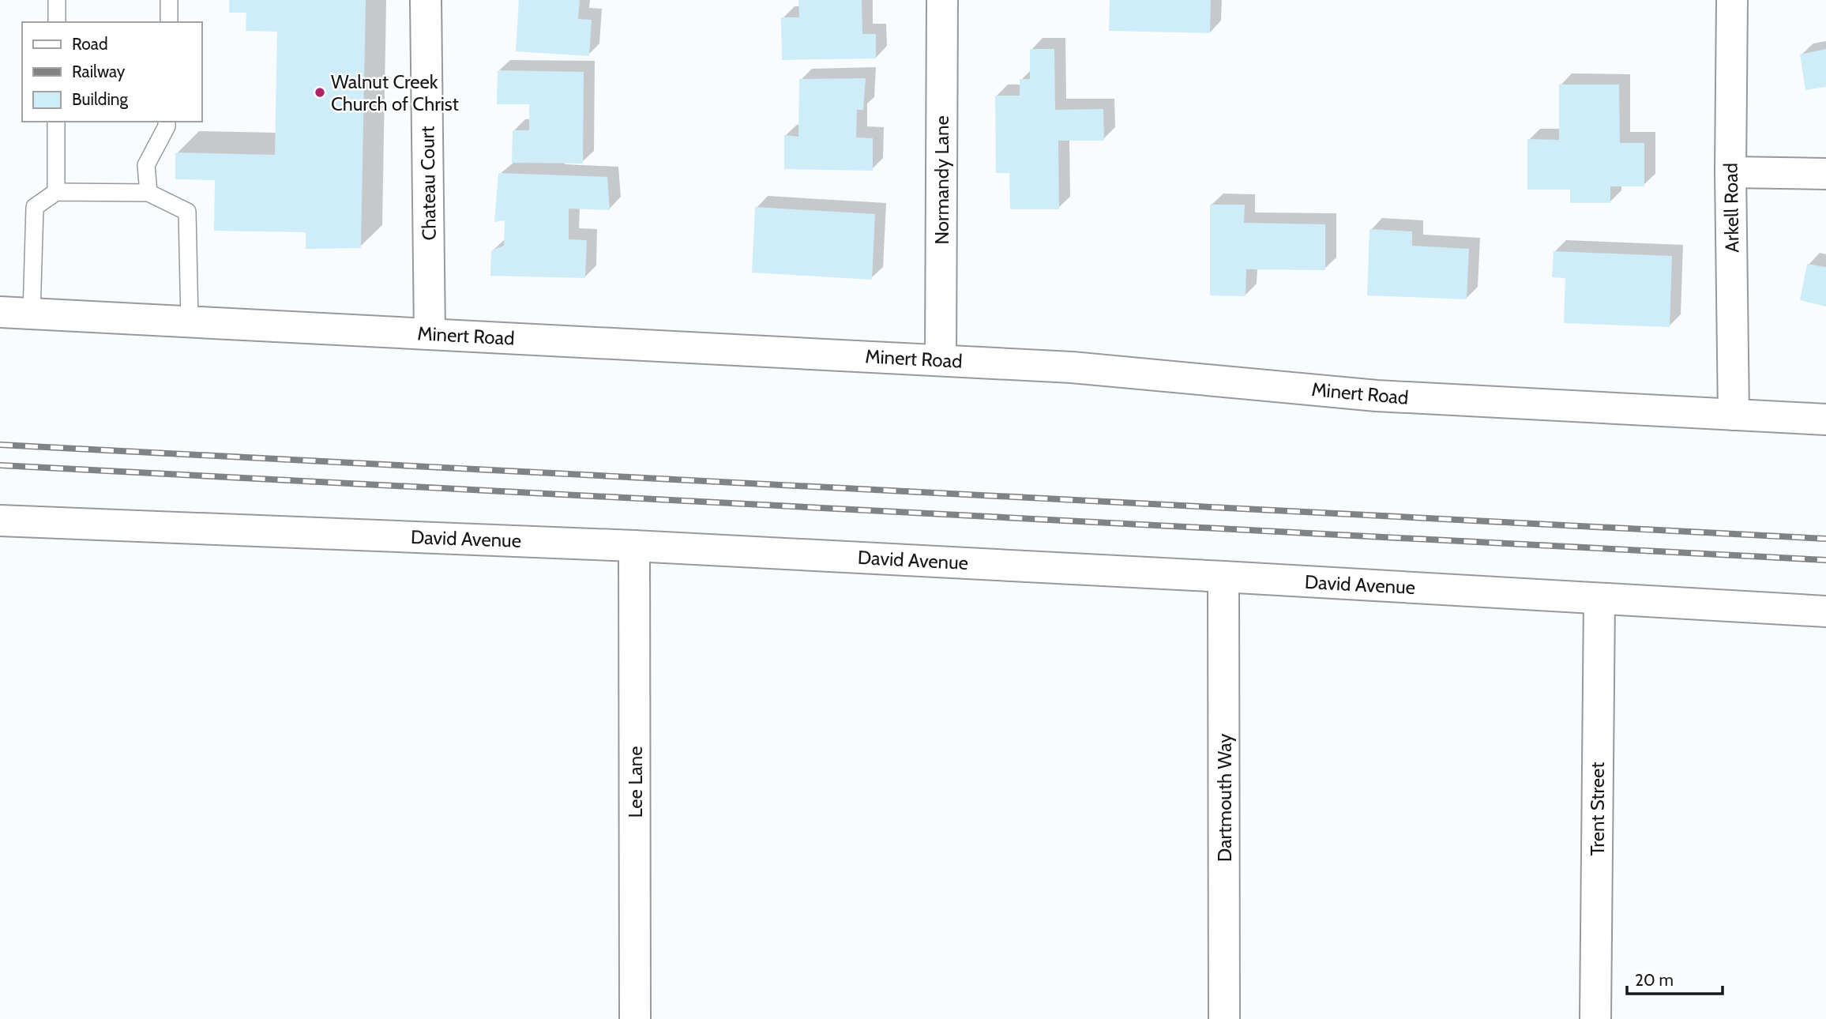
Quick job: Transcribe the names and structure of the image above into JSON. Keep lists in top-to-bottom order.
{
  "streets": {
    "street": [
      "Normandy Lane",
      "Chateau Court",
      "Arkell Road",
      "Minert Road",
      "David Avenue",
      "Lee Lane",
      "Dartmouth Way",
      "Trent Street"
    ]
  },
  "crossings": [
    ["Normandy Lane", "Minert Road"],
    ["Chateau Court", "Minert Road"],
    ["Arkell Road", "Minert Road"],
    ["David Avenue", "Lee Lane"],
    ["David Avenue", "Dartmouth Way"],
    ["David Avenue", "Trent Street"]
  ],
  "places": ["Walnut Creek Church of Christ"],
  "legend": ["Road", "Railway", "Building"],
  "scale_bar": "20 m"
}
